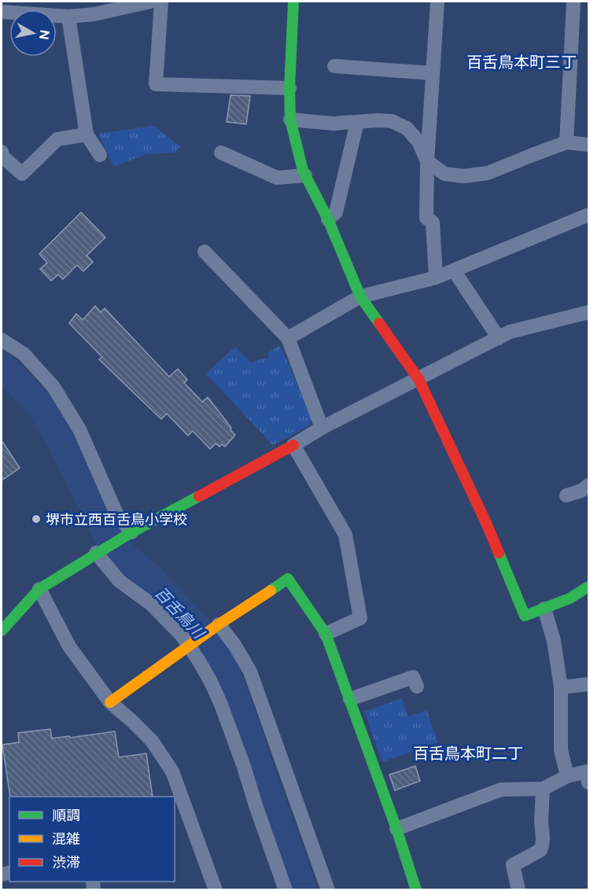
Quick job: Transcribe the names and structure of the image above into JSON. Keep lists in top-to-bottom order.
{
  "districts": ["百舌鳥本町三丁", "百舌鳥本町二丁"],
  "water": ["百舌鳥川"],
  "places": ["堺市立西百舌鳥小学校"],
  "legend": ["順調", "混雑", "渋滞"],
  "north": "right"
}
